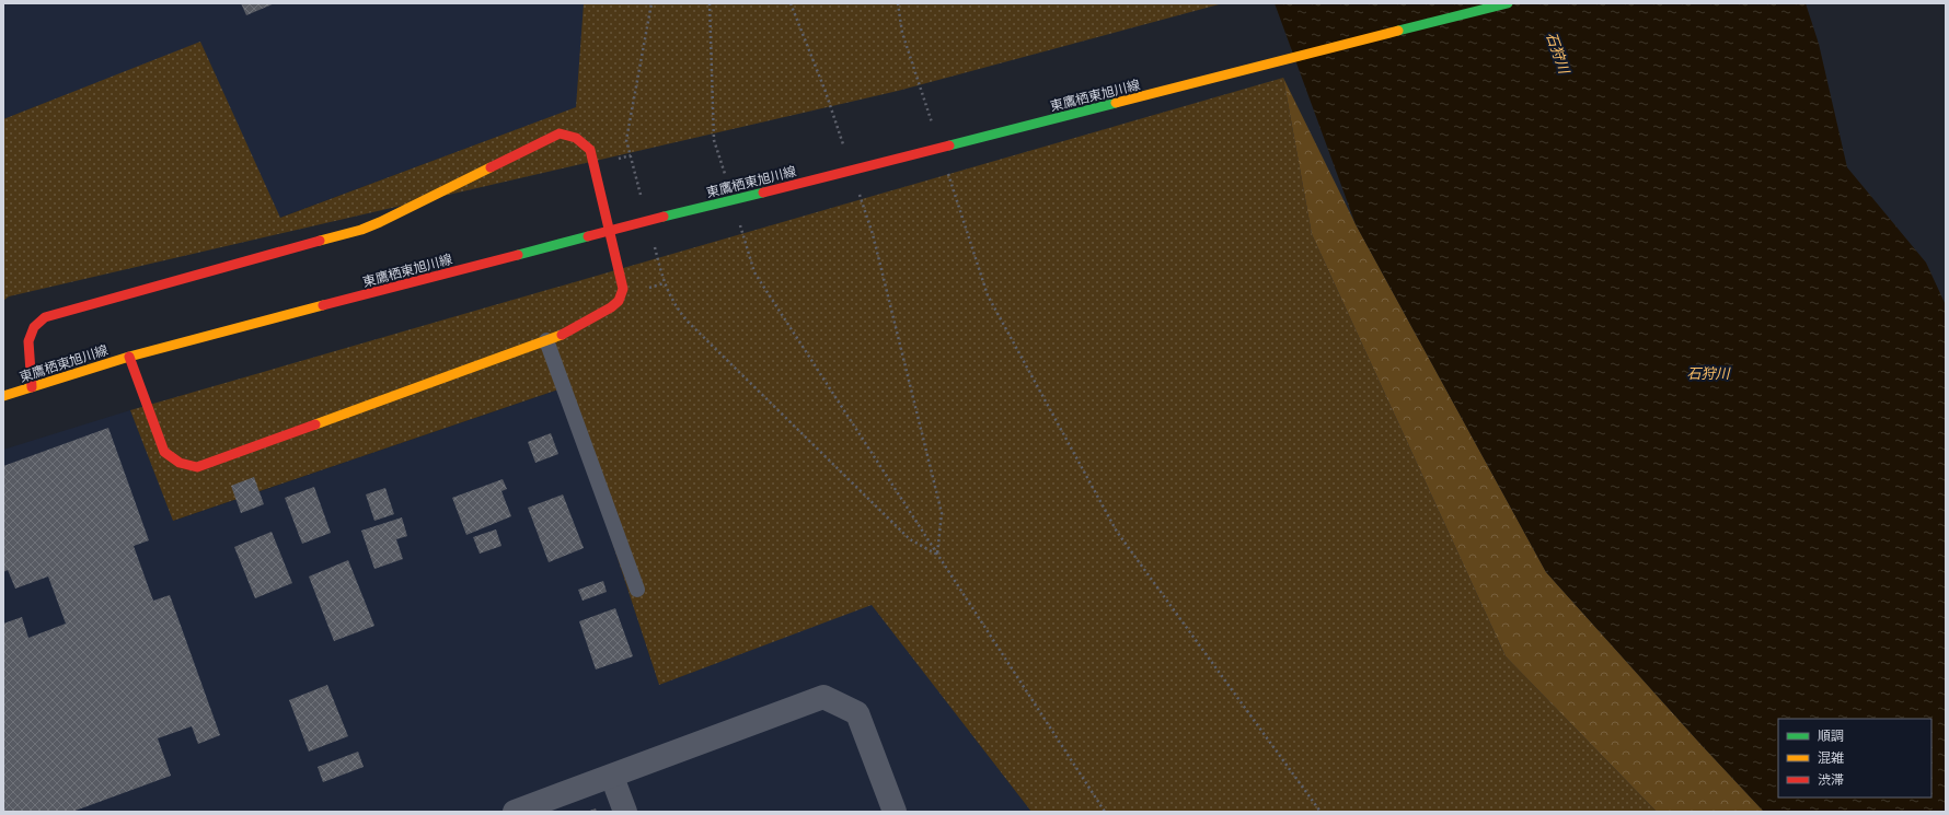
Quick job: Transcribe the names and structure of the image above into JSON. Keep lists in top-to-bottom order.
{
  "streets": {
    "main road": ["東鷹栖東旭川線"]
  },
  "water": ["石狩川"],
  "legend": ["順調", "混雑", "渋滞"]
}
